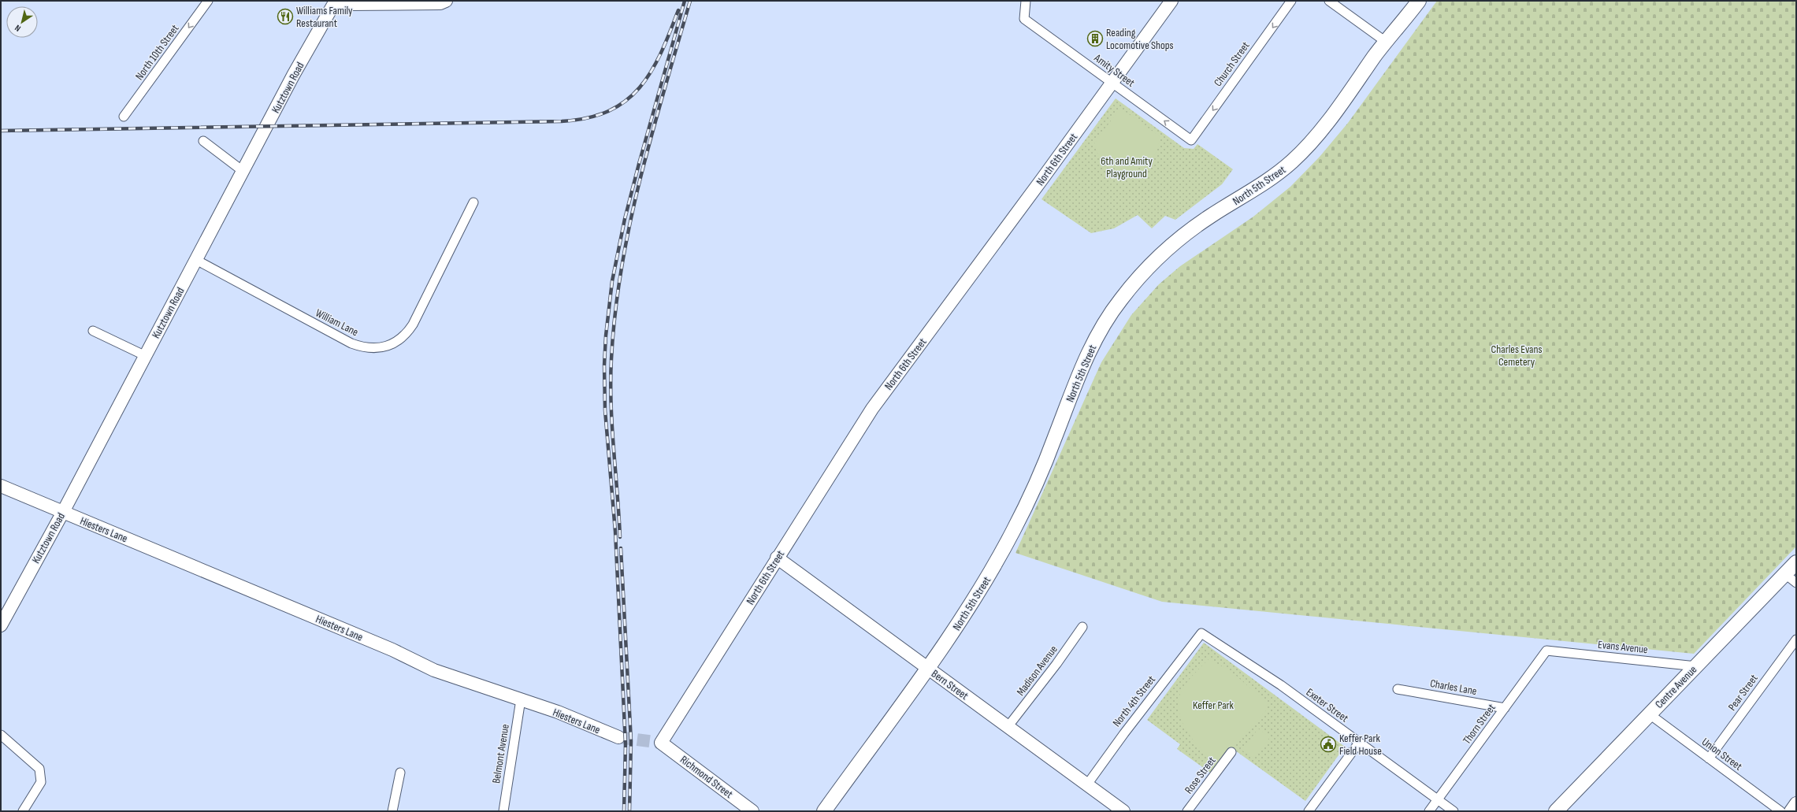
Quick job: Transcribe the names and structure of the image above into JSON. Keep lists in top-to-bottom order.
{
  "streets": {
    "main road": ["North 5th Street", "Centre Avenue"],
    "street": [
      "North 10th Street",
      "Church Street",
      "Amity Street",
      "Kutztown Road",
      "North 6th Street",
      "William Lane",
      "Hiesters Lane",
      "Evans Avenue",
      "Madison Avenue",
      "Bern Street",
      "Charles Lane",
      "Pear Street",
      "North 4th Street",
      "Exeter Street",
      "Thorn Street",
      "Belmont Avenue",
      "Union Street",
      "Rose Street",
      "Richmond Street"
    ]
  },
  "crossings": [
    ["Church Street", "Amity Street"],
    ["Amity Street", "North 6th Street"],
    ["Kutztown Road", "William Lane"],
    ["Kutztown Road", "Hiesters Lane"],
    ["North 6th Street", "Bern Street"],
    ["North 6th Street", "Richmond Street"],
    ["North 5th Street", "Bern Street"],
    ["Hiesters Lane", "Belmont Avenue"],
    ["Evans Avenue", "Centre Avenue"],
    ["Evans Avenue", "Thorn Street"],
    ["Madison Avenue", "Bern Street"],
    ["Bern Street", "North 4th Street"],
    ["Charles Lane", "Thorn Street"],
    ["Centre Avenue", "Union Street"],
    ["Pear Street", "Union Street"],
    ["North 4th Street", "Exeter Street"],
    ["Exeter Street", "Thorn Street"]
  ],
  "one_way": ["North 10th Street", "Church Street", "Amity Street"],
  "parks": ["6th and Amity Playground", "Charles Evans Cemetery", "Keffer Park"],
  "places": {
    "restaurant": ["Williams Family Restaurant"],
    "building": ["Reading Locomotive Shops"],
    "public building": ["Keffer Park Field House"]
  },
  "north": "bottom left"
}
